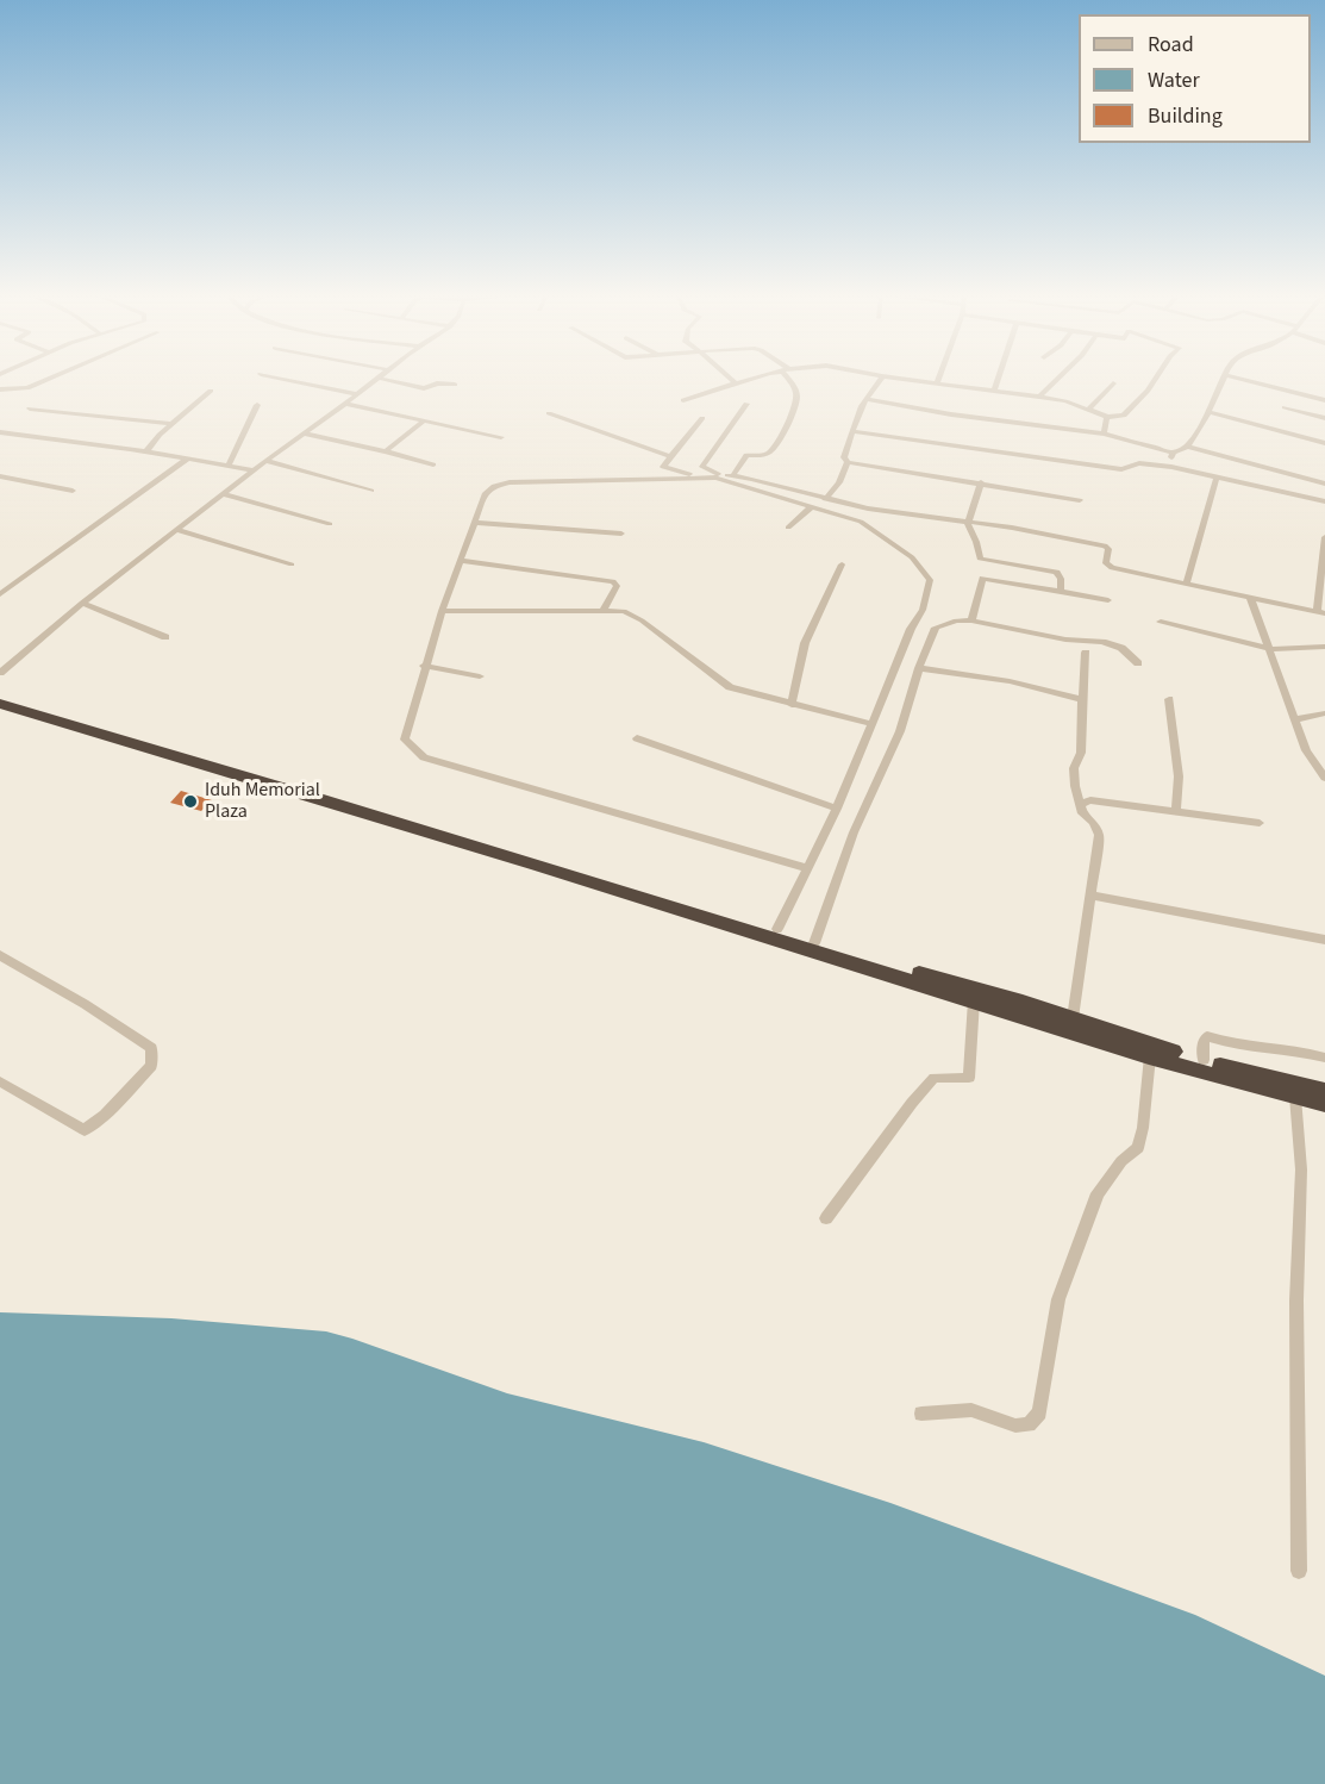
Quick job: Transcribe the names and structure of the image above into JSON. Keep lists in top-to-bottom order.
{
  "places": ["Iduh Memorial Plaza"],
  "legend": ["Road", "Water", "Building"]
}
